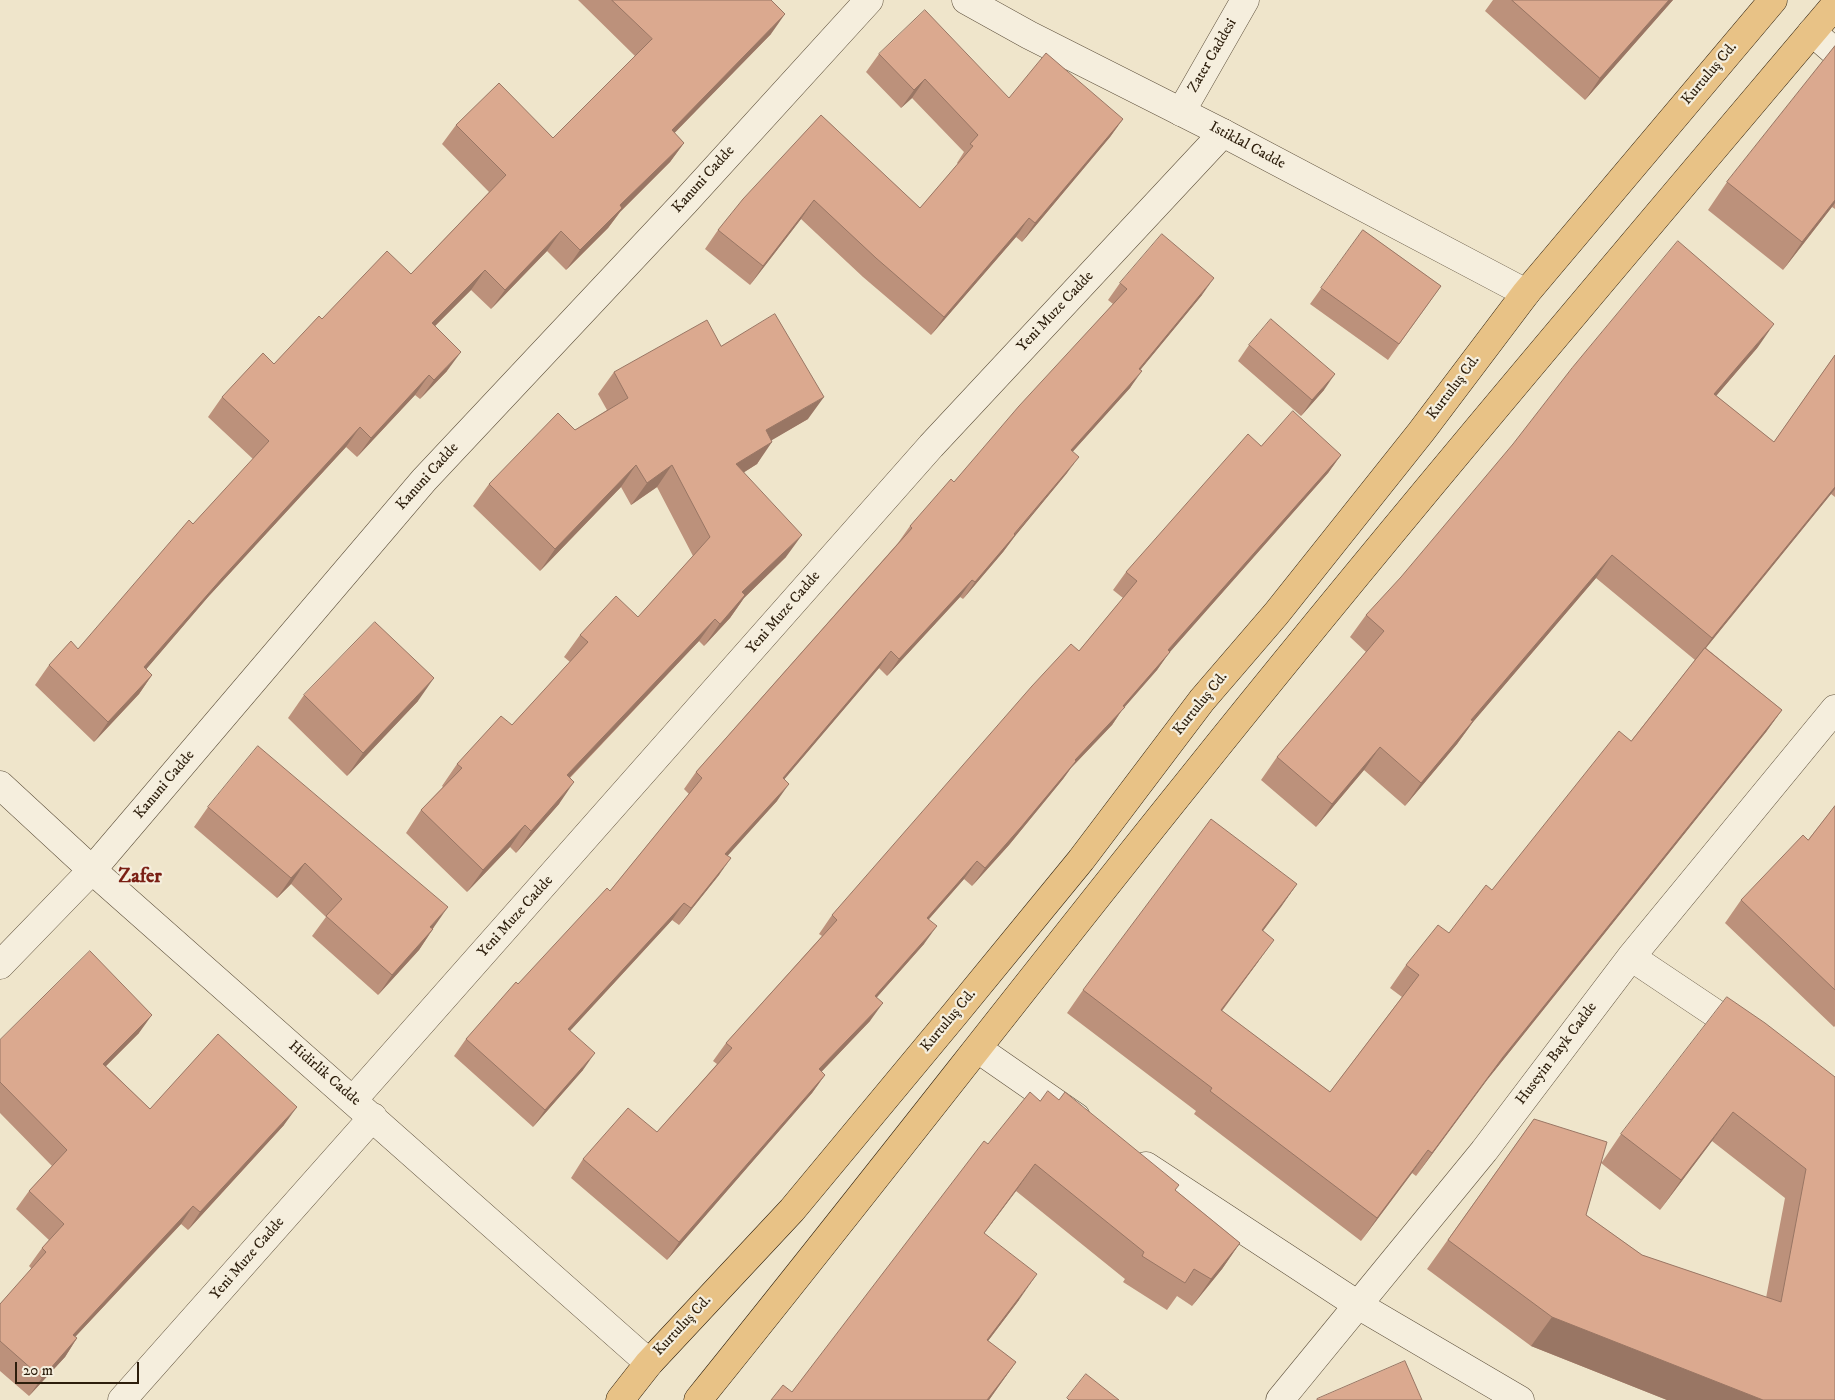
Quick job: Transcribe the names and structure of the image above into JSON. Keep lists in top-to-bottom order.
{
  "streets": {
    "main road": ["Kurtuluş Cd."],
    "street": [
      "Zater Caddesi",
      "Istiklal Cadde",
      "Kanuni Cadde",
      "Yeni Muze Cadde",
      "Huseyin Bayk Cadde",
      "Hidirlik Cadde"
    ]
  },
  "crossings": [
    ["Zater Caddesi", "Istiklal Cadde"],
    ["Kurtuluş Cd.", "Istiklal Cadde"],
    ["Kurtuluş Cd.", "Hidirlik Cadde"],
    ["Istiklal Cadde", "Yeni Muze Cadde"],
    ["Kanuni Cadde", "Hidirlik Cadde"],
    ["Yeni Muze Cadde", "Hidirlik Cadde"]
  ],
  "districts": ["Zafer"],
  "scale_bar": "20 m"
}
